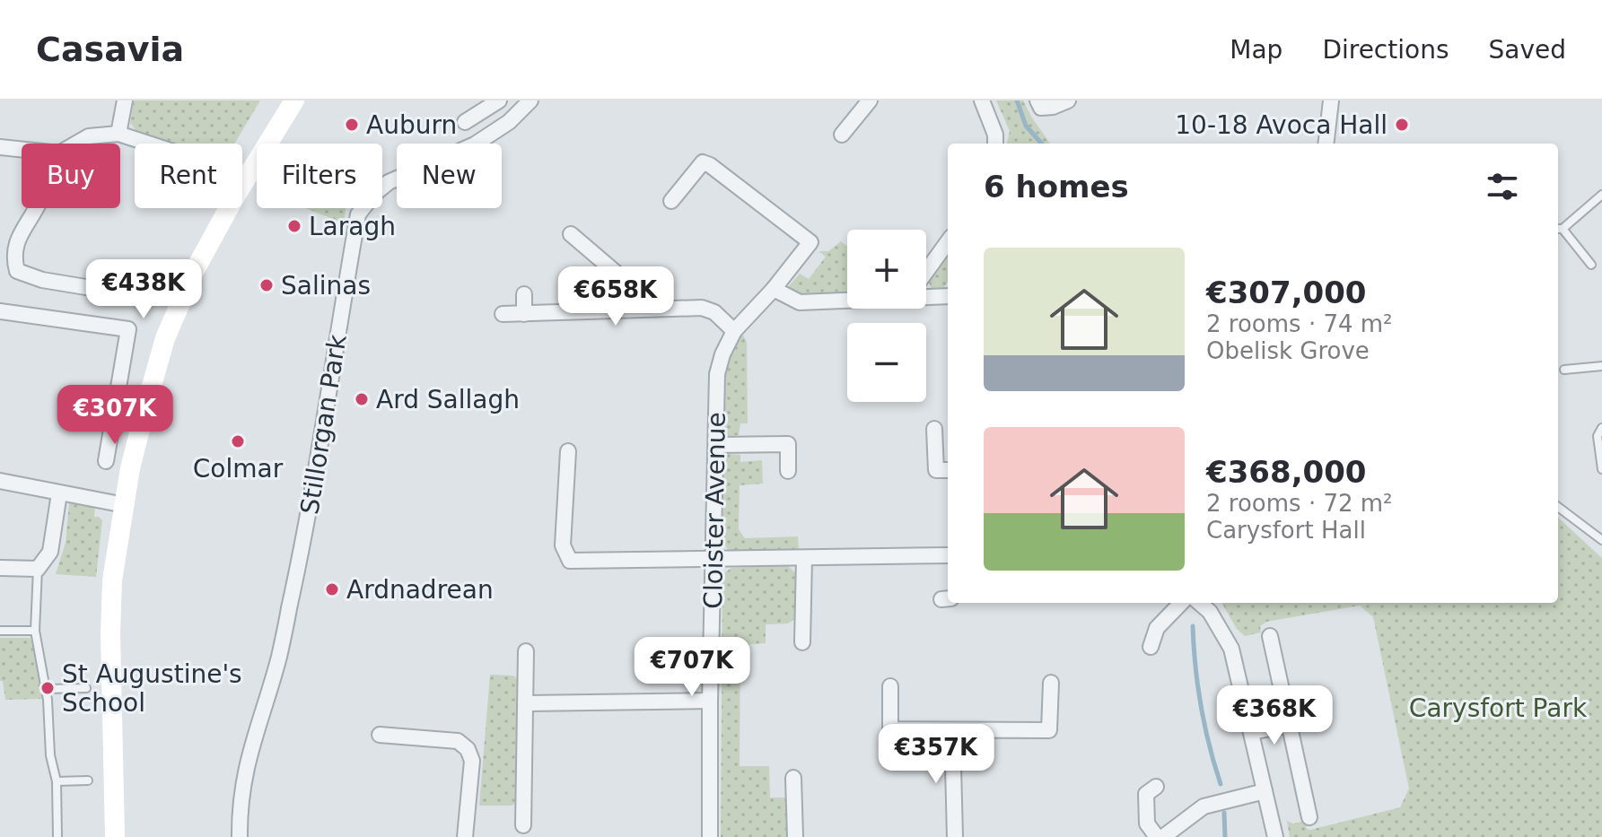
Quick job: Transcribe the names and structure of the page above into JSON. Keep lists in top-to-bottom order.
{
  "streets": {
    "street": ["Stillorgan Park", "Cloister Avenue"]
  },
  "parks": ["Carysfort Park"],
  "places": [
    "Auburn",
    "10-18 Avoca Hall",
    "Laragh",
    "Salinas",
    "Ard Sallagh",
    "Colmar",
    "Ardnadrean",
    "St Augustine's School"
  ],
  "page": {
    "header": "Casavia",
    "nav": ["Map", "Directions", "Saved"],
    "chip": [
      "Buy",
      "Rent",
      "Filters",
      "New"
    ],
    "heading": "6 homes",
    "map_buttons": ["+", "−"],
    "list": [
      {
        "name": "€307,000",
        "note": "2 rooms · 74 m² · Obelisk Grove"
      },
      {
        "name": "€368,000",
        "note": "2 rooms · 72 m² · Carysfort Hall"
      }
    ],
    "price": [
      "€438K",
      "€658K",
      "€307K",
      "€707K",
      "€368K",
      "€357K"
    ]
  }
}
